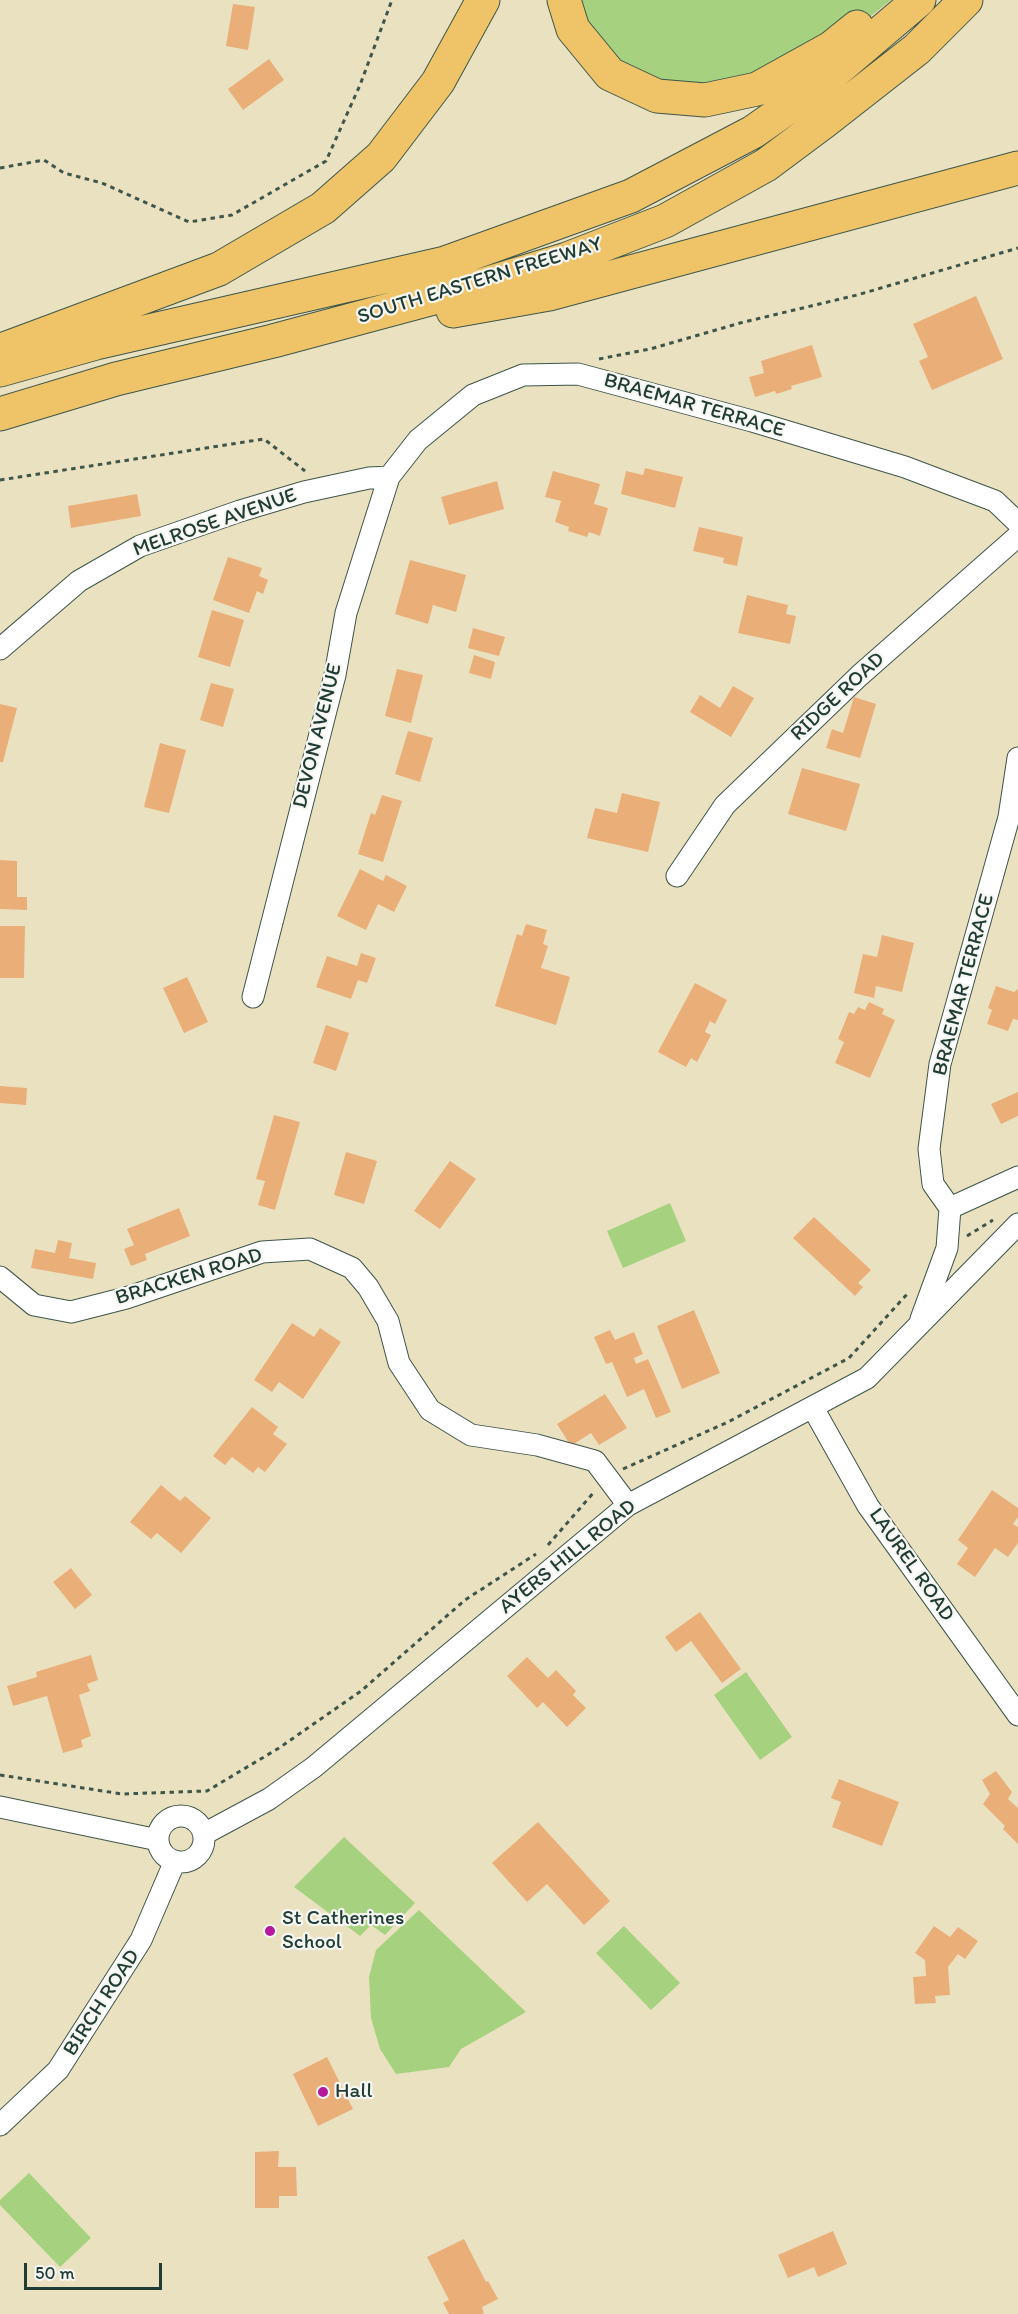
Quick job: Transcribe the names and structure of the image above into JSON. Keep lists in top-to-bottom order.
{
  "streets": {
    "highway": ["SOUTH EASTERN FREEWAY"],
    "street": [
      "BRAEMAR TERRACE",
      "MELROSE AVENUE",
      "RIDGE ROAD",
      "DEVON AVENUE",
      "BRACKEN ROAD",
      "AYERS HILL ROAD",
      "LAUREL ROAD",
      "BIRCH ROAD"
    ]
  },
  "crossings": [
    ["BRAEMAR TERRACE", "MELROSE AVENUE"],
    ["BRAEMAR TERRACE", "DEVON AVENUE"],
    ["MELROSE AVENUE", "DEVON AVENUE"],
    ["BRACKEN ROAD", "AYERS HILL ROAD"],
    ["AYERS HILL ROAD", "LAUREL ROAD"],
    ["AYERS HILL ROAD", "BIRCH ROAD"]
  ],
  "places": ["St Catherines School", "Hall"],
  "scale_bar": "50 m"
}
